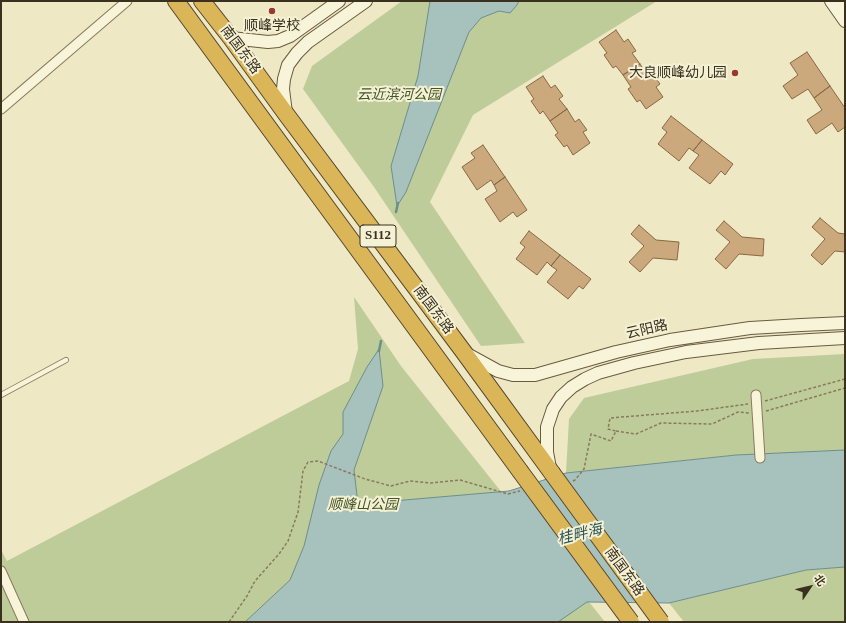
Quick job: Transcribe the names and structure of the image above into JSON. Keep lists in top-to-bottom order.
{
  "streets": {
    "highway": ["南国东路", "S112"],
    "main road": ["云阳路"]
  },
  "crossings": [
    ["南国东路", "云阳路"]
  ],
  "water": ["桂畔海"],
  "parks": ["云近滨河公园", "顺峰山公园"],
  "places": ["顺峰学校", "大良顺峰幼儿园"],
  "north": "top right"
}
